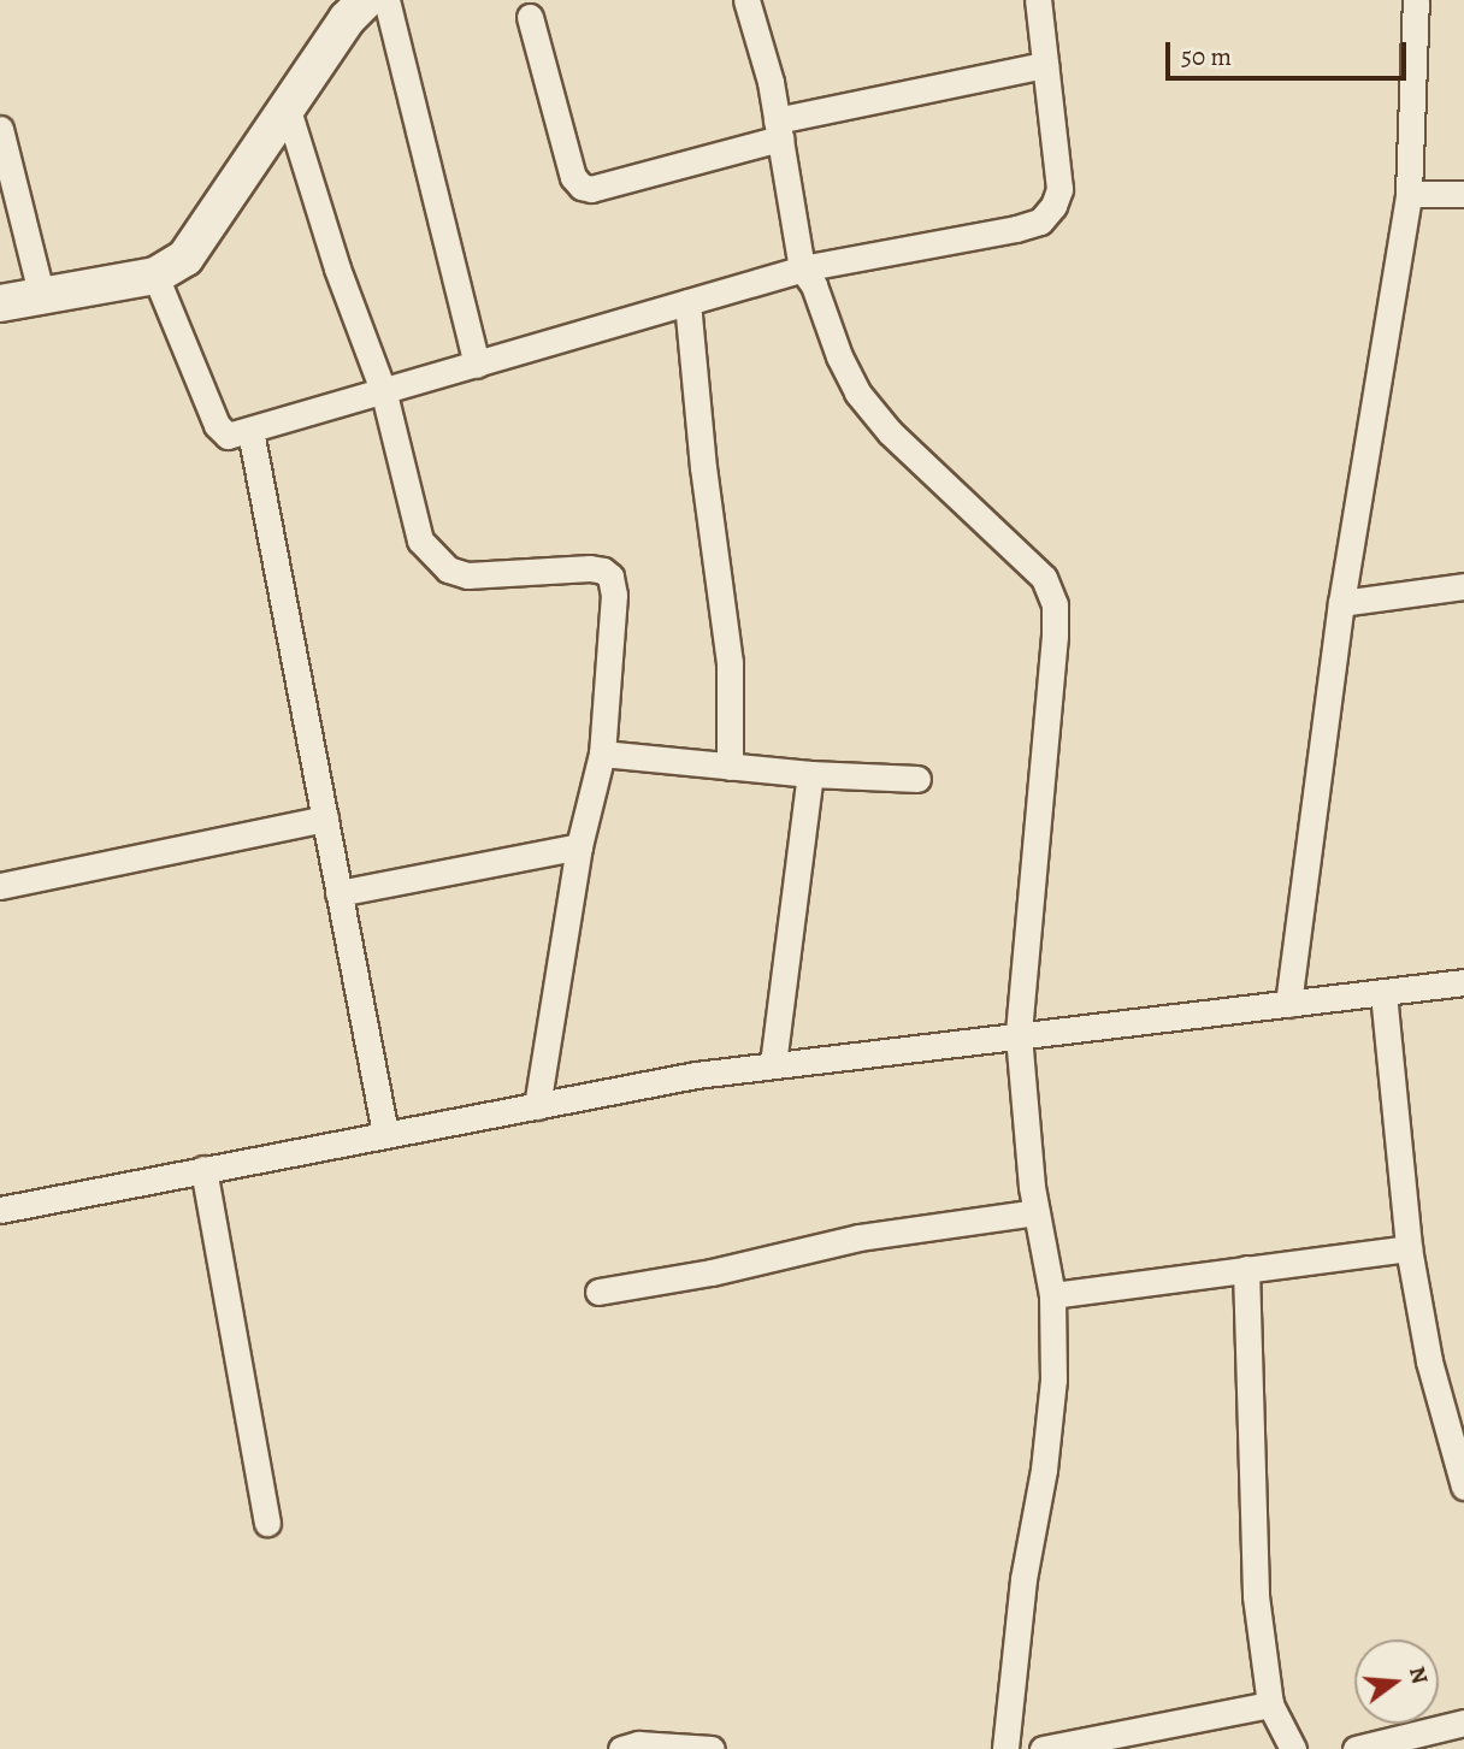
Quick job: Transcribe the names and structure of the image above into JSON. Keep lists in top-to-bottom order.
{
  "scale_bar": "50 m",
  "north": "right"
}
